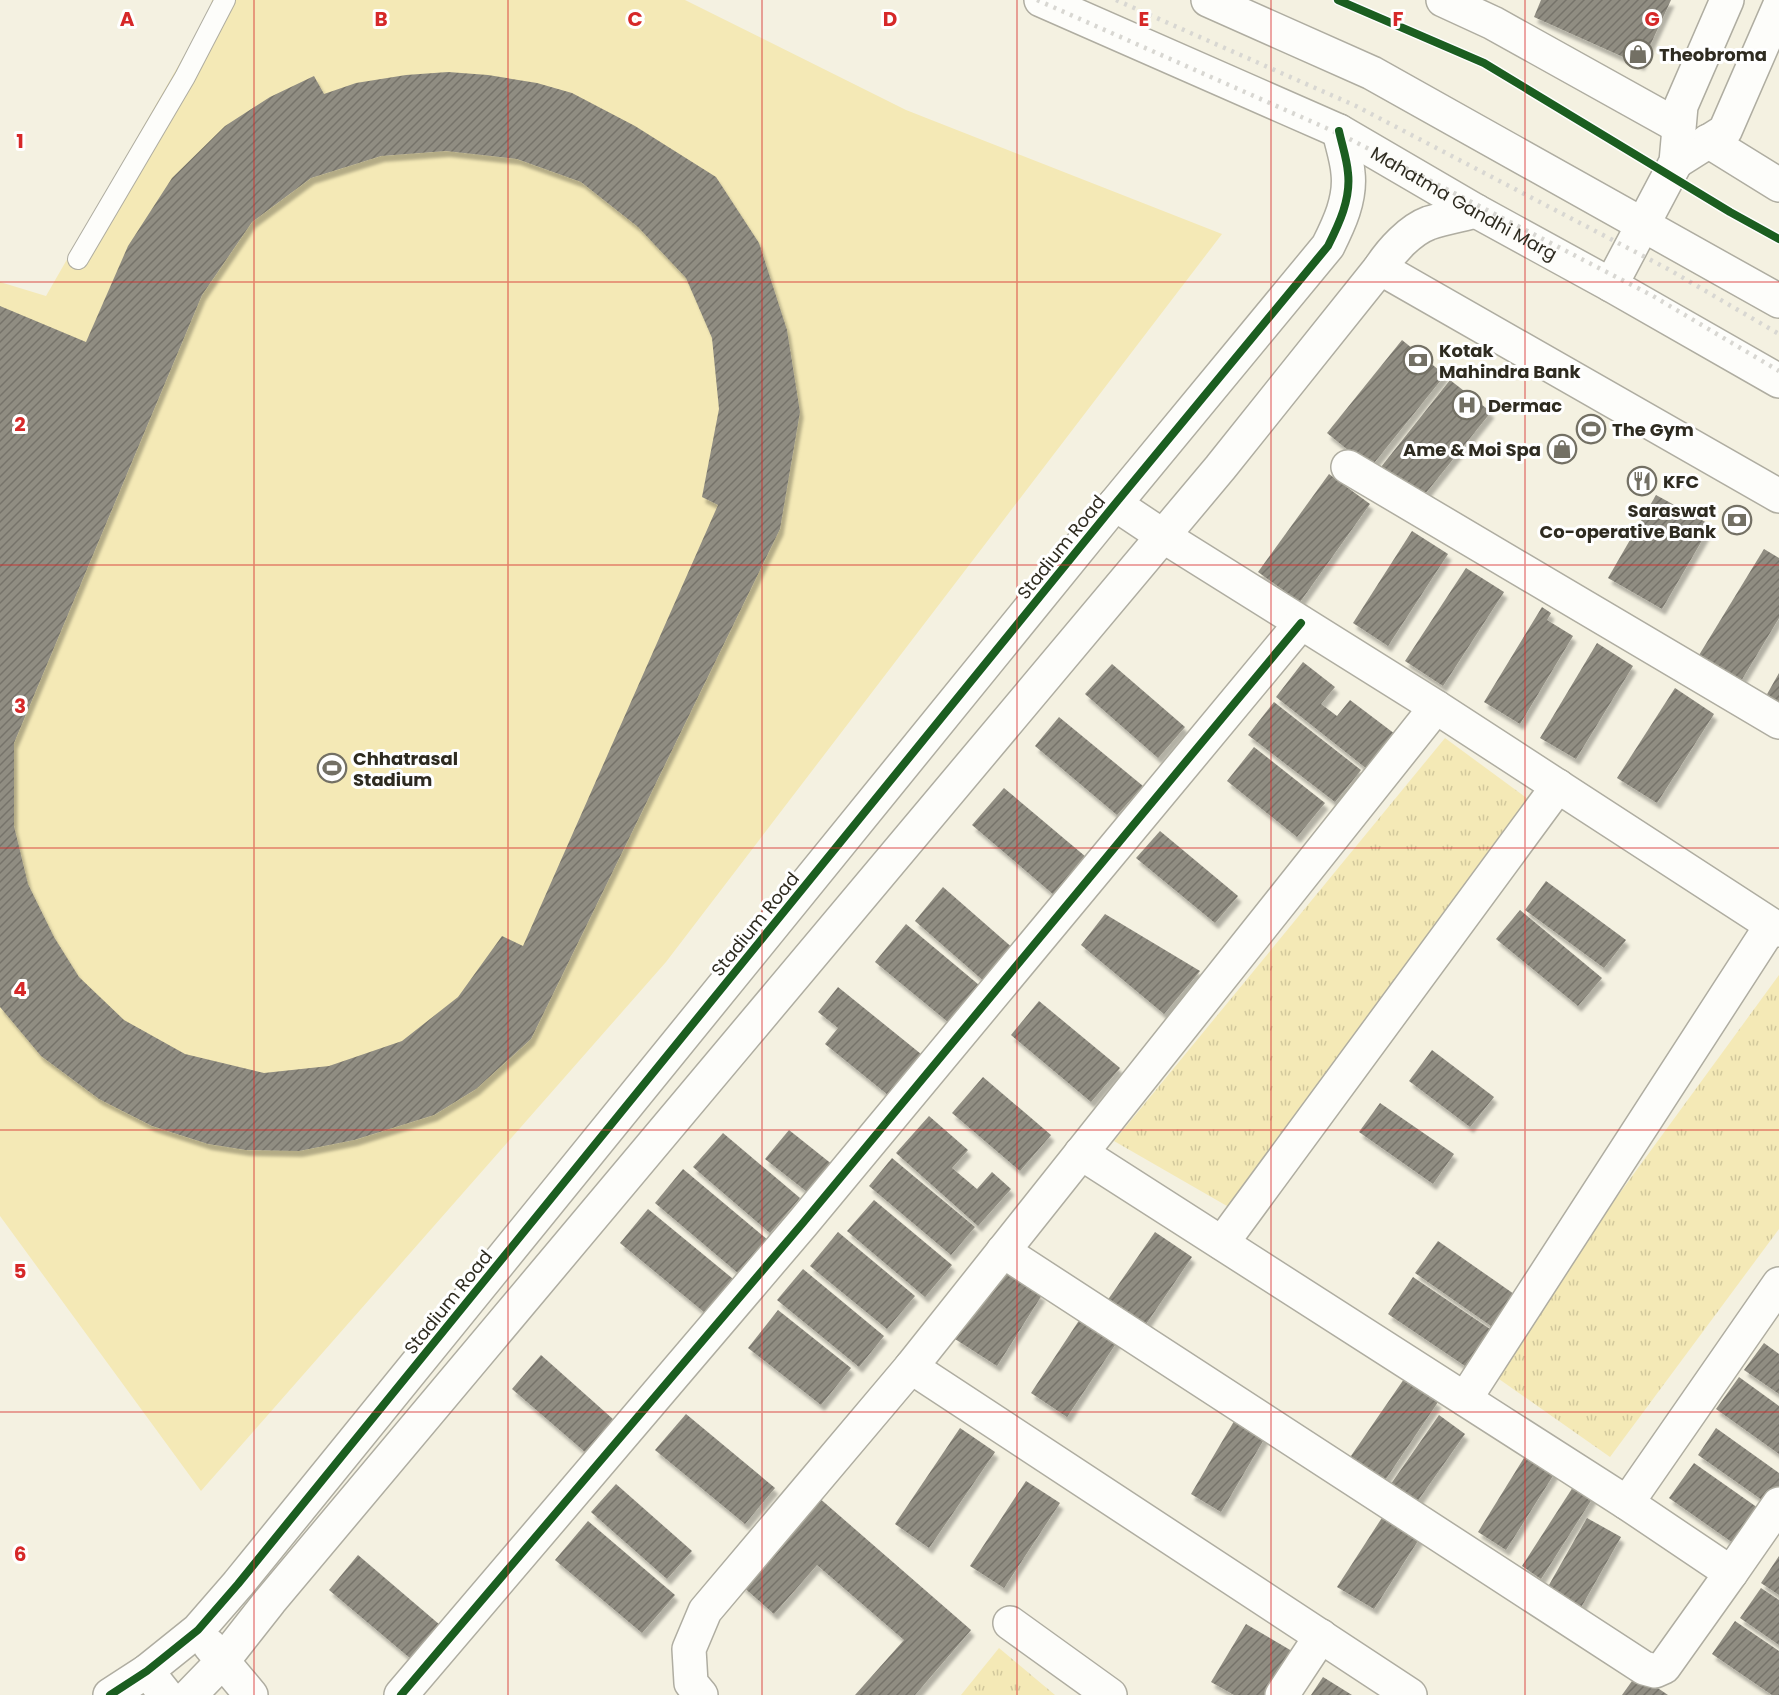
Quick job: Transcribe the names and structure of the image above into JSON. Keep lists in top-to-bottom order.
{
  "streets": {
    "street": ["Mahatma Gandhi Marg", "Stadium Road"]
  },
  "crossings": [
    ["Mahatma Gandhi Marg", "Stadium Road"]
  ],
  "places": {
    "shop": ["Theobroma", "Ame & Moi Spa"],
    "bank": ["Kotak Mahindra Bank", "Saraswat Co-operative Bank"],
    "hospital": ["Dermac"],
    "sports": ["The Gym", "Chhatrasal Stadium"],
    "restaurant": ["KFC"]
  },
  "grid": {
    "columns": [
      "A",
      "B",
      "C",
      "D",
      "E",
      "F",
      "G"
    ],
    "rows": [
      "1",
      "2",
      "3",
      "4",
      "5",
      "6"
    ]
  }
}
